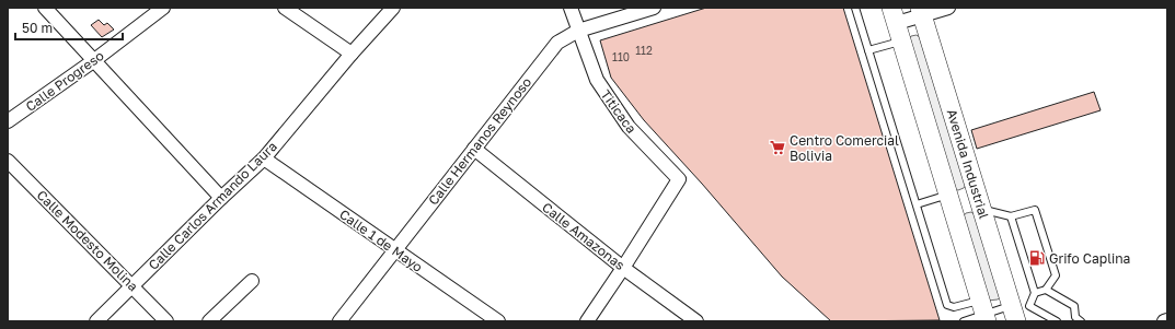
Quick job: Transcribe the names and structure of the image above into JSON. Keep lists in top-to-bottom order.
{
  "streets": {
    "main road": ["Avenida Industrial"],
    "street": [
      "Calle Progreso",
      "Titicaca",
      "Calle Hermanos Reynoso",
      "Calle Carlos Armando Laura",
      "Calle Amazonas",
      "Calle Modesto Molina",
      "Calle 1 de Mayo"
    ]
  },
  "crossings": [
    ["Titicaca", "Calle Hermanos Reynoso"],
    ["Titicaca", "Calle Amazonas"],
    ["Calle Hermanos Reynoso", "Calle Amazonas"],
    ["Calle Hermanos Reynoso", "Calle 1 de Mayo"],
    ["Calle Carlos Armando Laura", "Calle Modesto Molina"],
    ["Calle Carlos Armando Laura", "Calle 1 de Mayo"]
  ],
  "places": {
    "supermarket": ["Centro Comercial Bolivia"],
    "fuel station": ["Grifo Caplina"]
  },
  "house_numbers": ["112", "110"],
  "scale_bar": "50 m"
}
